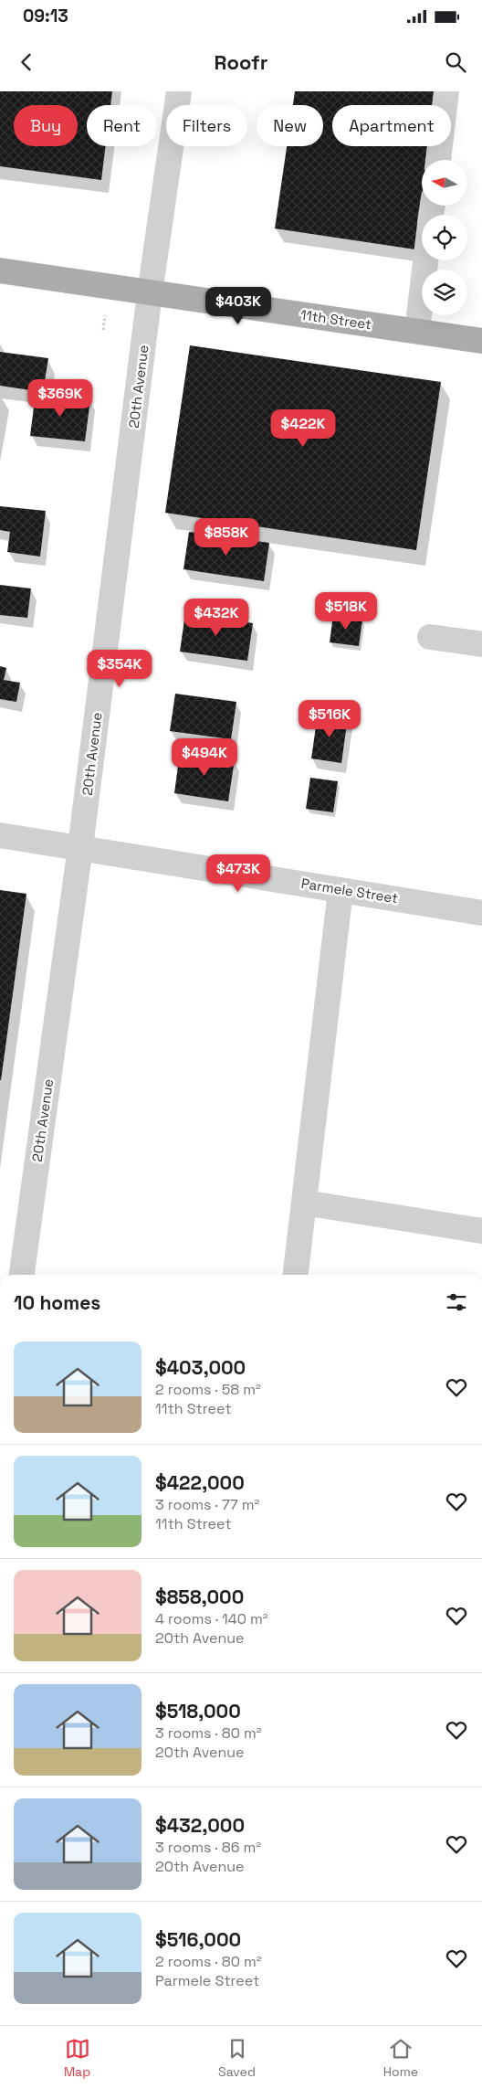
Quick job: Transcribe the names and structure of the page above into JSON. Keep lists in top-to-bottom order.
{
  "streets": {
    "main road": ["11th Street"],
    "street": ["20th Avenue", "Parmele Street"]
  },
  "crossings": [
    ["11th Street", "20th Avenue"],
    ["20th Avenue", "Parmele Street"]
  ],
  "north": "left",
  "page": {
    "status": "09:13",
    "header": "Roofr",
    "chip": [
      "Buy",
      "Rent",
      "Filters",
      "New",
      "Apartment"
    ],
    "price": [
      "$403K",
      "$369K",
      "$422K",
      "$858K",
      "$518K",
      "$432K",
      "$354K",
      "$516K",
      "$494K",
      "$473K"
    ],
    "heading": "10 homes",
    "list": [
      {
        "name": "$403,000",
        "note": "2 rooms · 58 m² · 11th Street"
      },
      {
        "name": "$422,000",
        "note": "3 rooms · 77 m² · 11th Street"
      },
      {
        "name": "$858,000",
        "note": "4 rooms · 140 m² · 20th Avenue"
      },
      {
        "name": "$518,000",
        "note": "3 rooms · 80 m² · 20th Avenue"
      },
      {
        "name": "$432,000",
        "note": "3 rooms · 86 m² · 20th Avenue"
      },
      {
        "name": "$516,000",
        "note": "2 rooms · 80 m² · Parmele Street"
      }
    ],
    "tabs": ["Map", "Saved", "Home"]
  }
}
